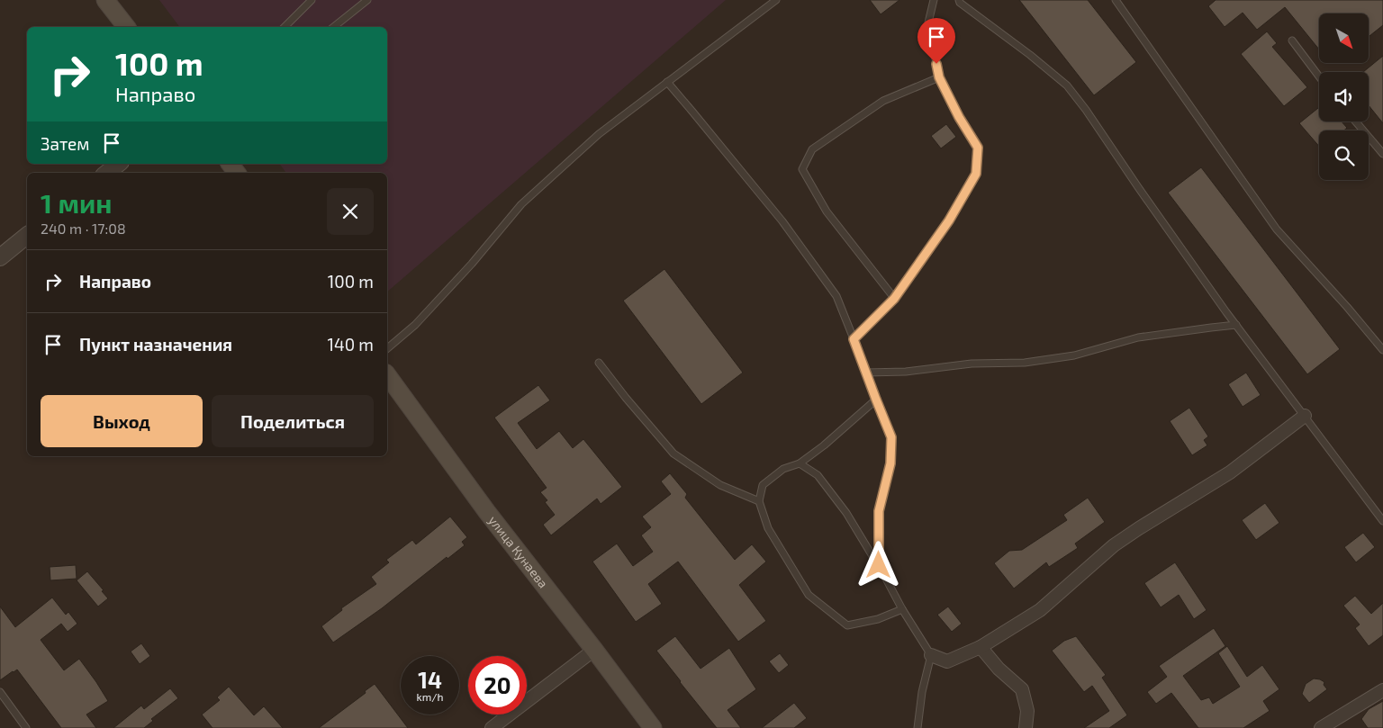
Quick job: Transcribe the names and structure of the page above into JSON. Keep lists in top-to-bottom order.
{
  "streets": {
    "main road": ["улица Кунаева"]
  },
  "north": "bottom right",
  "page": {
    "turn": ["100 m", "Направо"],
    "then": "Затем",
    "heading": ["1 мин", "240 m · 17:08"],
    "list": [
      {
        "name": "Направо",
        "value": "100 m"
      },
      {
        "name": "Пункт назначения",
        "value": "140 m"
      }
    ],
    "buttons": ["Выход", "Поделиться"],
    "speed": "14 km/h",
    "limit": "20"
  }
}
